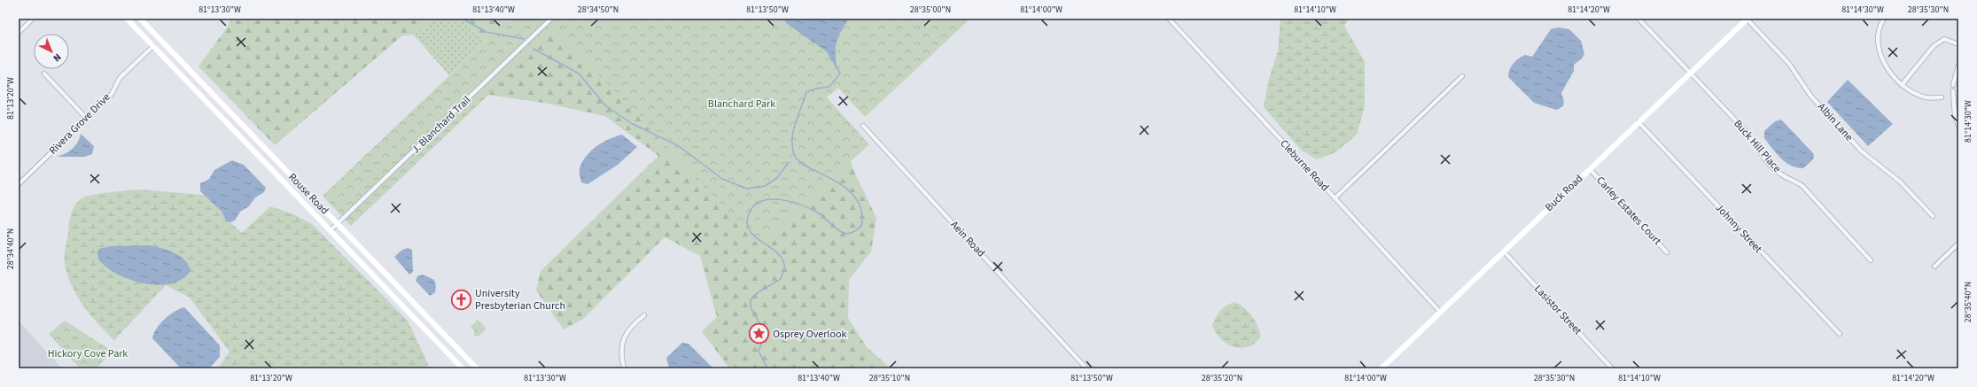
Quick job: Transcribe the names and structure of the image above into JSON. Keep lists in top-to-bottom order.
{
  "streets": {
    "street": [
      "Albin Lane",
      "Rivera Grove Drive",
      "J. Blanchard Trail",
      "Buck Hill Place",
      "Cleburne Road",
      "Buck Road",
      "Rouse Road",
      "Carley Estates Court",
      "Johnny Street",
      "Aein Road",
      "Lasistor Street"
    ]
  },
  "crossings": [
    ["Albin Lane", "Buck Road"],
    ["Rivera Grove Drive", "Rouse Road"],
    ["J. Blanchard Trail", "Rouse Road"],
    ["Buck Hill Place", "Buck Road"],
    ["Cleburne Road", "Buck Road"],
    ["Buck Road", "Carley Estates Court"],
    ["Buck Road", "Johnny Street"],
    ["Buck Road", "Lasistor Street"]
  ],
  "parks": ["Blanchard Park", "Hickory Cove Park"],
  "places": {
    "church": ["University Presbyterian Church"],
    "place": ["Osprey Overlook"]
  },
  "north": "bottom right",
  "coordinates": [
    "81°13'30\"W",
    "81°13'40\"W",
    "28°34'50\"N",
    "81°13'50\"W",
    "28°35'00\"N",
    "81°14'00\"W",
    "81°14'10\"W",
    "81°14'20\"W",
    "81°14'30\"W",
    "28°35'30\"N",
    "81°13'20\"W",
    "28°34'40\"N",
    "28°35'40\"N",
    "28°35'10\"N",
    "28°35'20\"N"
  ]
}
